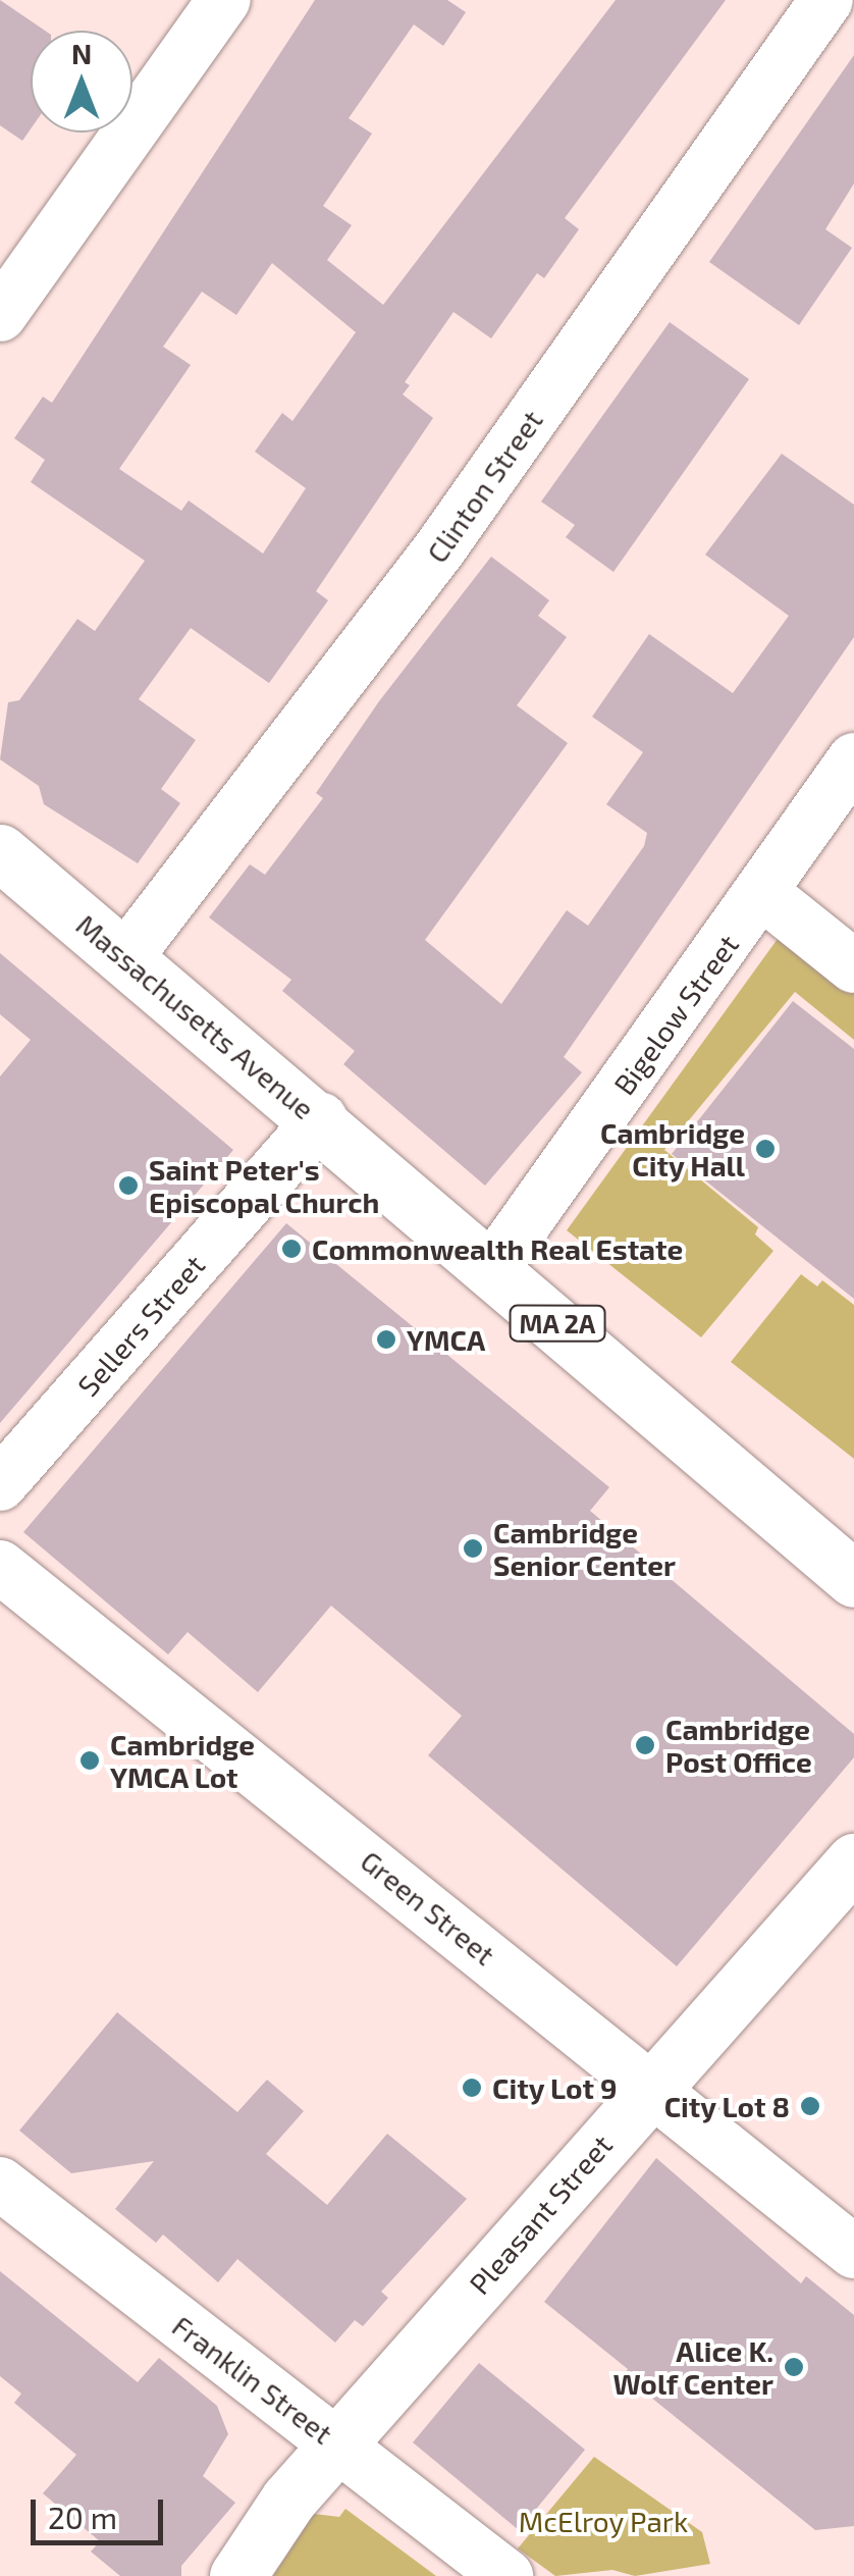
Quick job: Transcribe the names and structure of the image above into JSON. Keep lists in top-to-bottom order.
{
  "streets": {
    "main road": ["Massachusetts Avenue", "MA 2A", "Pleasant Street"],
    "street": [
      "Clinton Street",
      "Bigelow Street",
      "Sellers Street",
      "Green Street",
      "Franklin Street"
    ]
  },
  "crossings": [
    ["Clinton Street", "Massachusetts Avenue"],
    ["Bigelow Street", "Massachusetts Avenue"],
    ["Massachusetts Avenue", "Sellers Street"],
    ["Green Street", "Pleasant Street"],
    ["Pleasant Street", "Franklin Street"]
  ],
  "parks": ["McElroy Park"],
  "places": [
    "Cambridge City Hall",
    "Saint Peter's Episcopal Church",
    "Commonwealth Real Estate",
    "YMCA",
    "Cambridge Senior Center",
    "Cambridge Post Office",
    "Cambridge YMCA Lot",
    "City Lot 9",
    "City Lot 8",
    "Alice K. Wolf Center"
  ],
  "scale_bar": "20 m",
  "north": "top"
}
